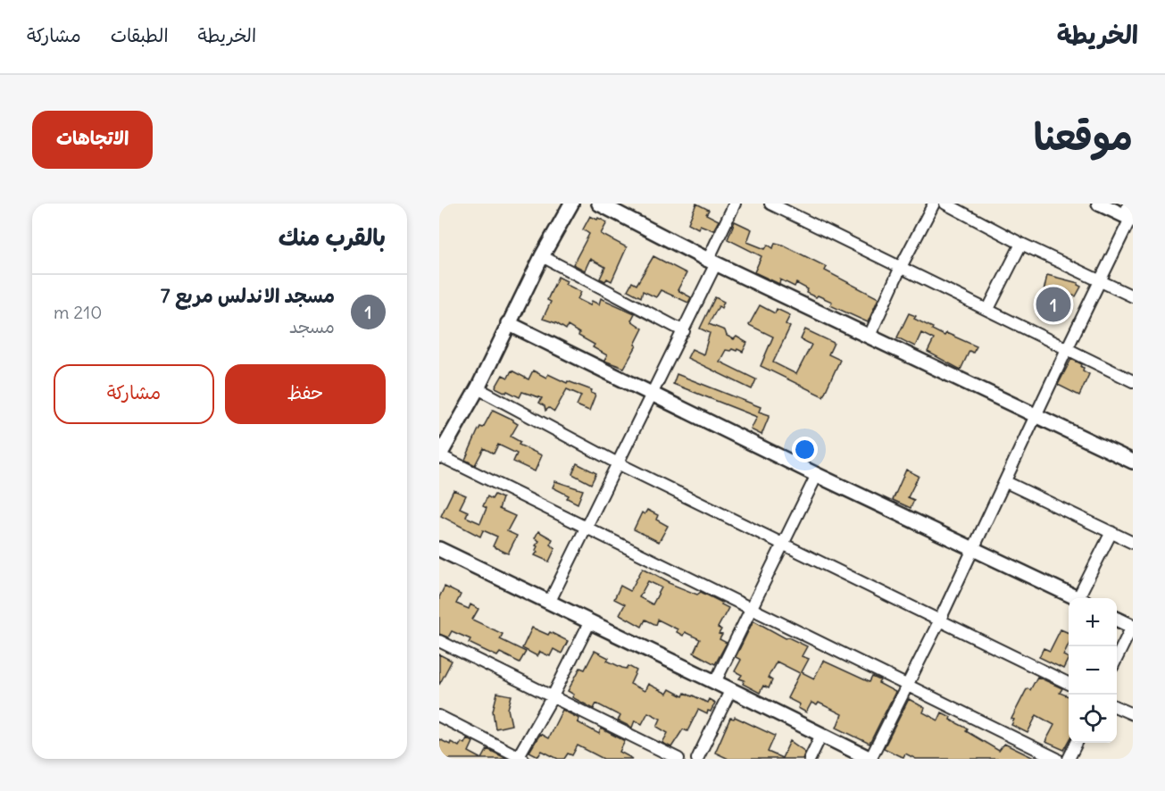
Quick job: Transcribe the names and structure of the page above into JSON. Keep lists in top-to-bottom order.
{
  "page": {
    "header": "الخريطة",
    "nav": ["الخريطة", "الطبقات", "مشاركة"],
    "title": "موقعنا",
    "buttons": [
      "الاتجاهات",
      ["حفظ", "مشاركة"]
    ],
    "heading": "بالقرب منك",
    "list": [
      {
        "mark": "1",
        "name": "مسجد الاندلس مربع 7",
        "note": "مسجد",
        "value": "210 m"
      }
    ],
    "pins": "1",
    "map_buttons": ["+", "−"]
  }
}
